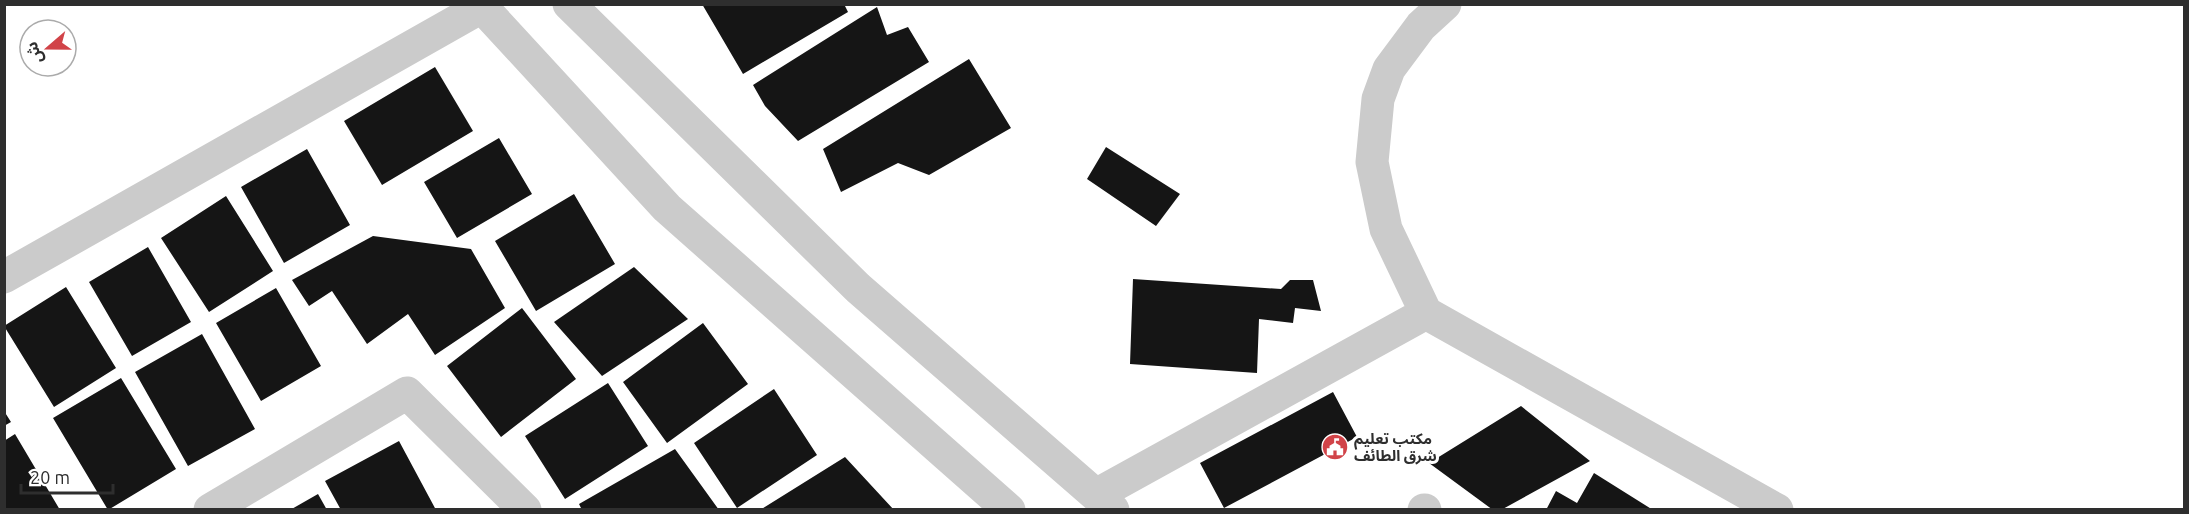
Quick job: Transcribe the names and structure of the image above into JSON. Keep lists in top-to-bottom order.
{
  "places": {
    "public building": ["مكتب تعليم شرق الطائف"]
  },
  "scale_bar": "20 m",
  "north": "left"
}
